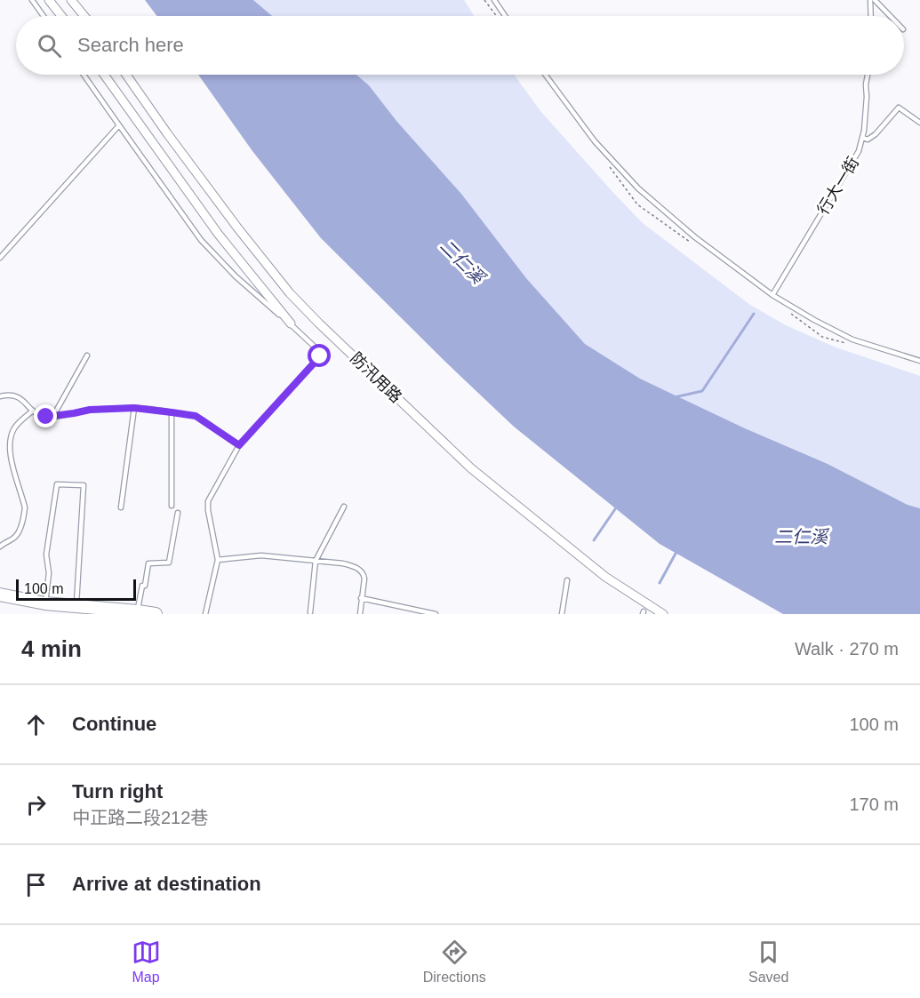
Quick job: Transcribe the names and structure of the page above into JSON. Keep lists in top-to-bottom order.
{
  "streets": {
    "street": ["防汛用路"],
    "lane": ["行大一街"]
  },
  "water": ["二仁溪"],
  "scale_bar": "100 m",
  "page": {
    "search": "Search here",
    "scale": "100 m",
    "heading": ["4 min", "Walk · 270 m"],
    "list": [
      ["Continue", "100 m"],
      ["Turn right", "中正路二段212巷", "170 m"],
      "Arrive at destination"
    ],
    "nav": ["Map", "Directions", "Saved"]
  }
}
